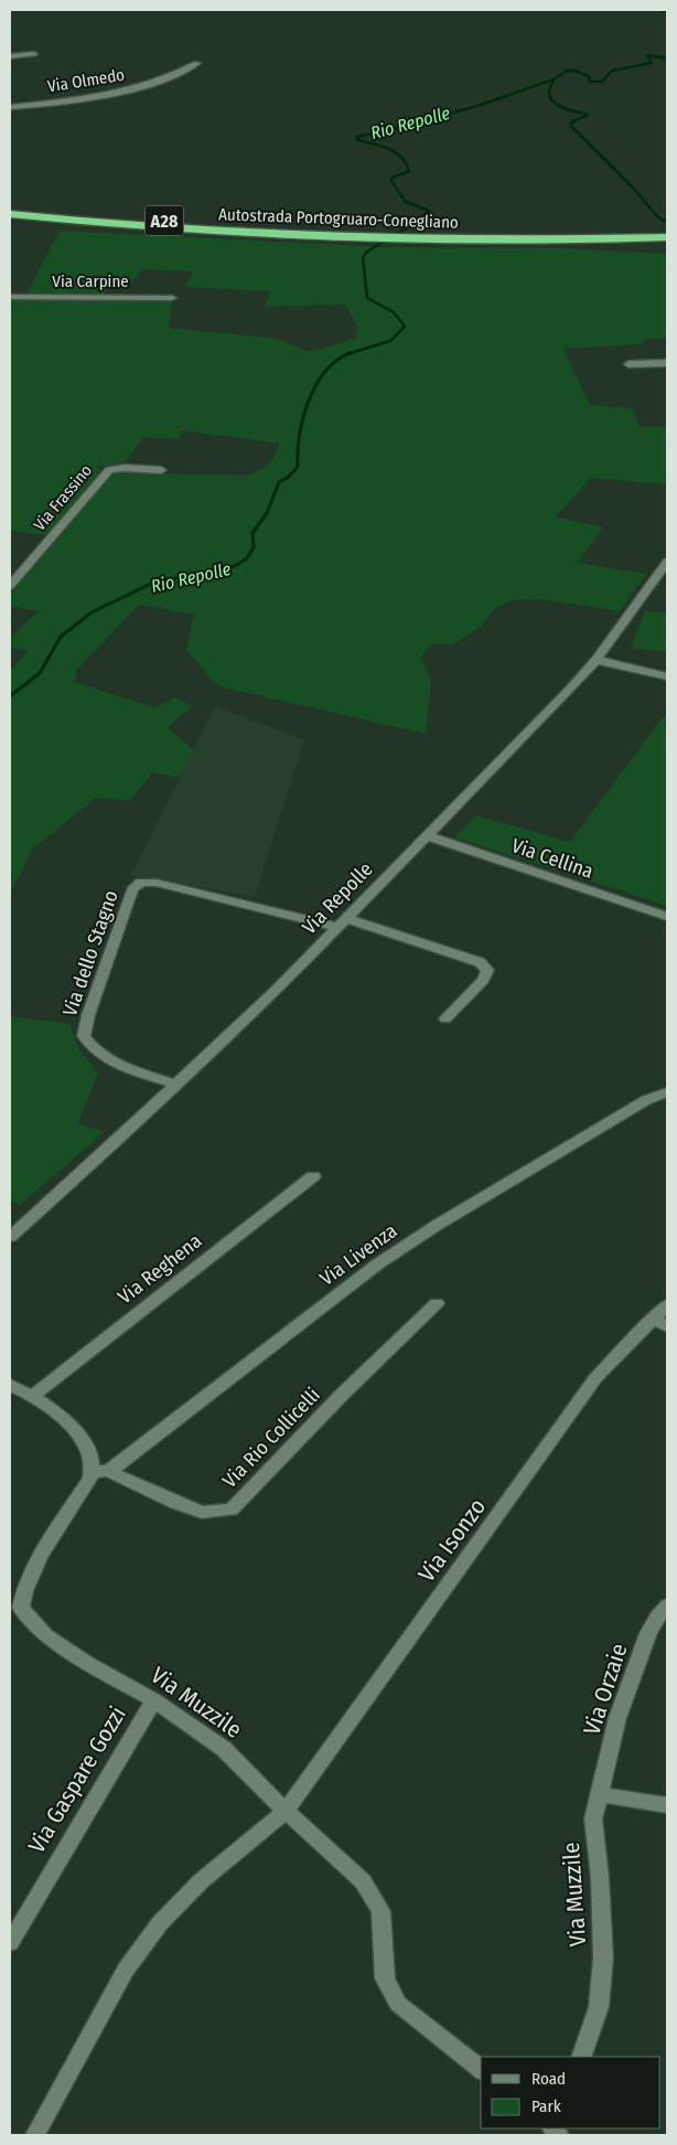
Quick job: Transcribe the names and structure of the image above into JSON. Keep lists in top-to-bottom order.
{
  "streets": {
    "highway": ["Autostrada Portogruaro-Conegliano", "A28"],
    "street": [
      "Via Olmedo",
      "Via Carpine",
      "Via Frassino",
      "Via Cellina",
      "Via Repolle",
      "Via dello Stagno",
      "Via Livenza",
      "Via Reghena",
      "Via Rio Collicelli",
      "Via Isonzo",
      "Via Orzaie",
      "Via Muzzile",
      "Via Gaspare Gozzi"
    ]
  },
  "crossings": [
    ["Via Cellina", "Via Repolle"],
    ["Via Repolle", "Via dello Stagno"],
    ["Via Livenza", "Via Rio Collicelli"],
    ["Via Livenza", "Via Muzzile"],
    ["Via Rio Collicelli", "Via Muzzile"],
    ["Via Isonzo", "Via Muzzile"],
    ["Via Orzaie", "Via Muzzile"],
    ["Via Muzzile", "Via Gaspare Gozzi"]
  ],
  "water": ["Rio Repolle"],
  "legend": ["Road", "Park"]
}
